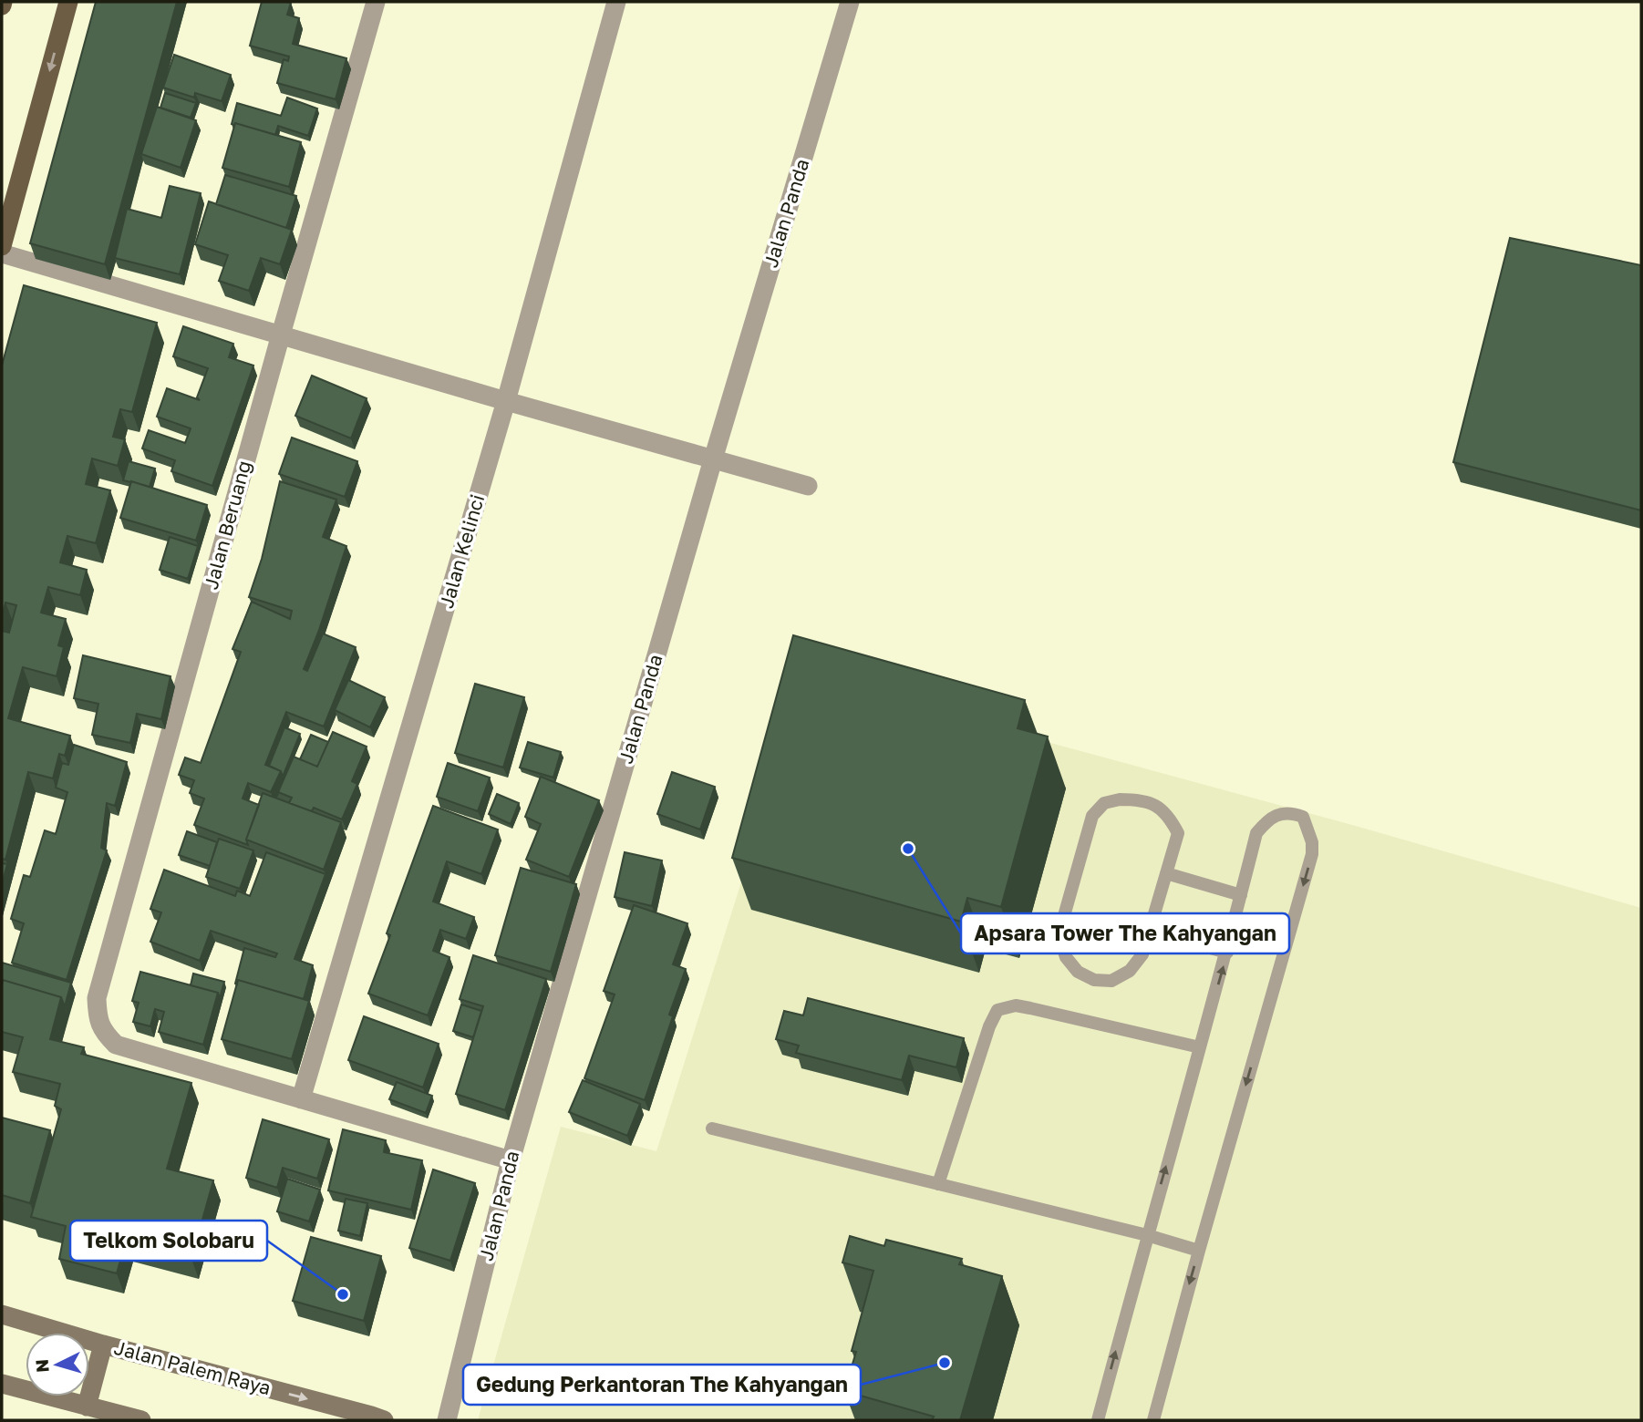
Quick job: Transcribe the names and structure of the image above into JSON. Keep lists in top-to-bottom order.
{
  "streets": {
    "street": [
      "Jalan Panda",
      "Jalan Beruang",
      "Jalan Kelinci",
      "Jalan Palem Raya"
    ]
  },
  "crossings": [
    ["Jalan Beruang", "Jalan Kelinci"]
  ],
  "one_way": ["Jalan Palem Raya"],
  "places": ["Apsara Tower The Kahyangan", "Telkom Solobaru", "Gedung Perkantoran The Kahyangan"],
  "north": "left"
}
